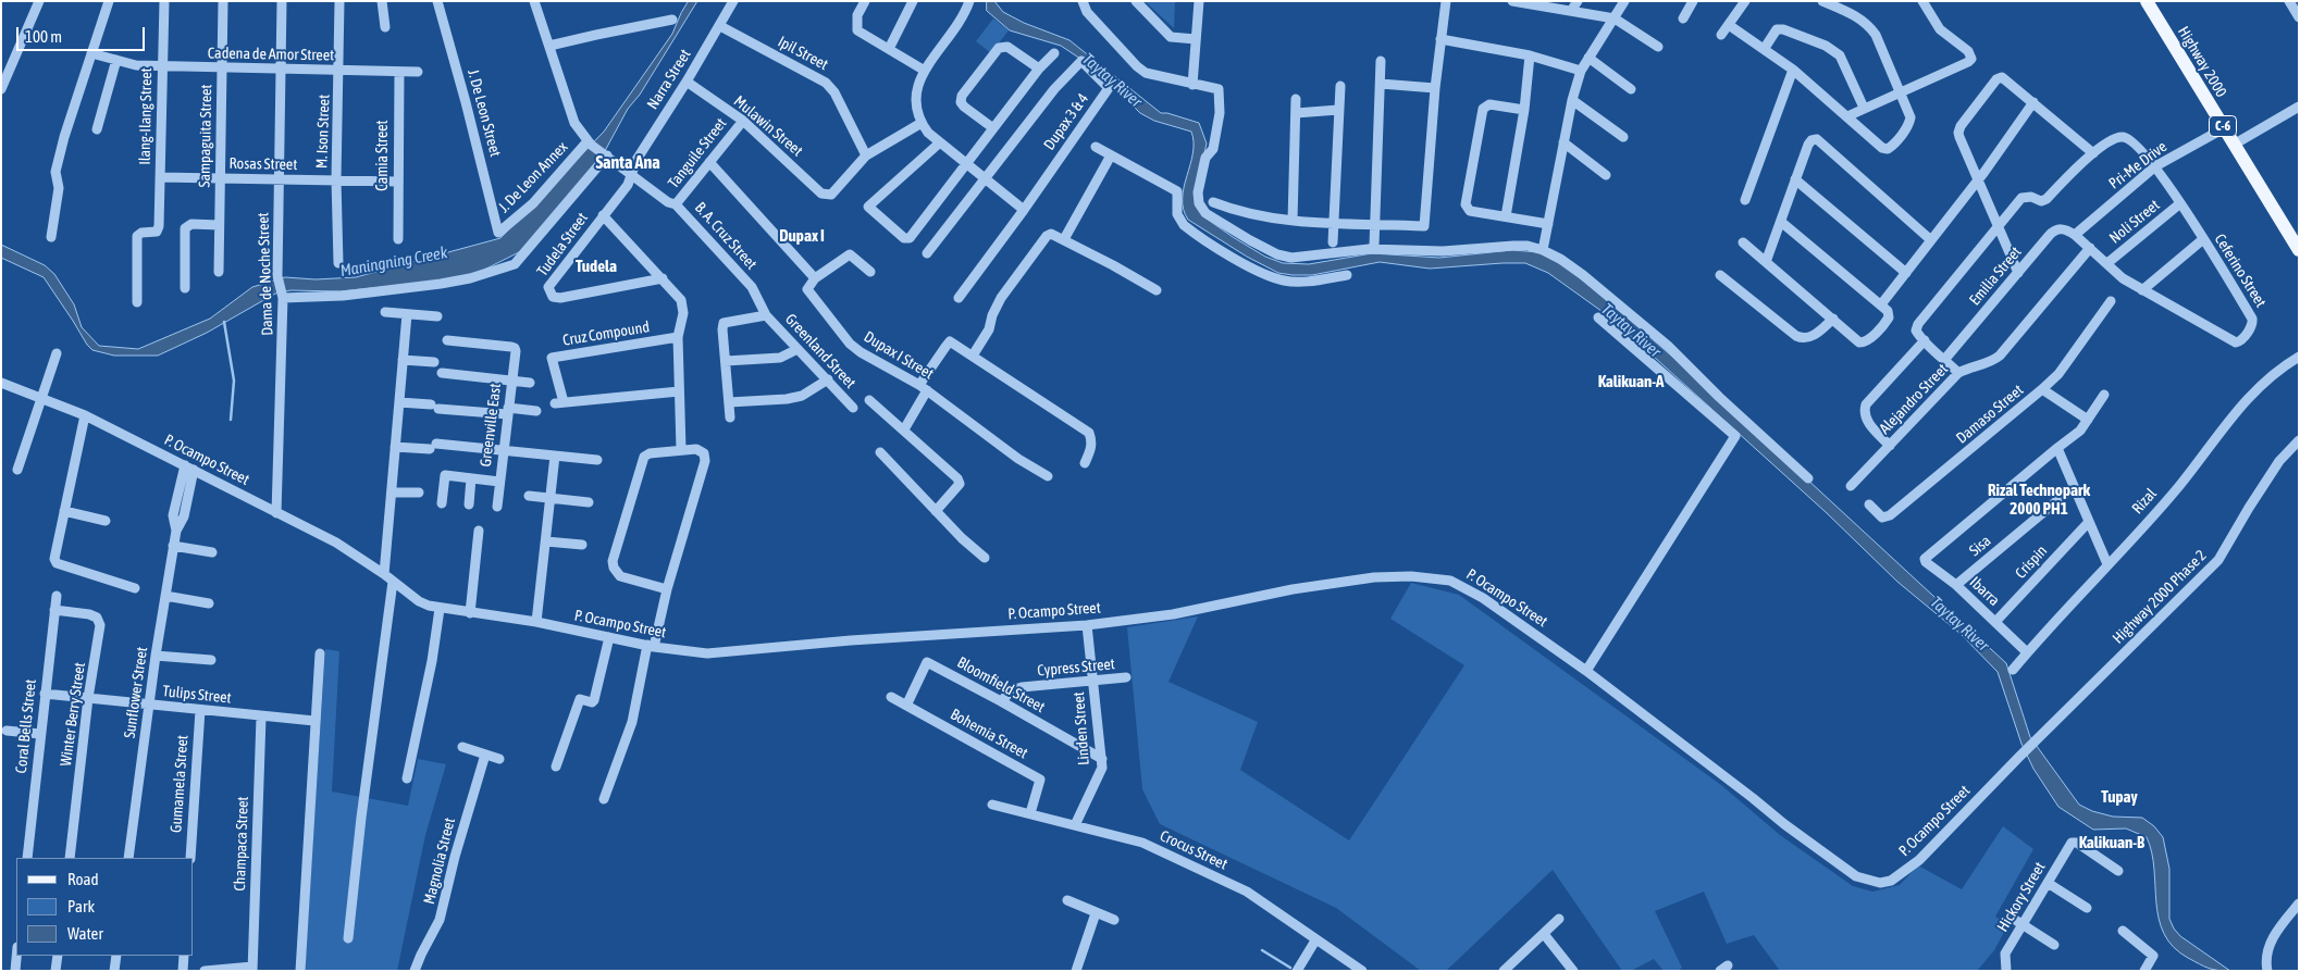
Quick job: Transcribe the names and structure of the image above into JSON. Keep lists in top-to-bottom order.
{
  "streets": {
    "main road": ["Highway 2000", "C-6"],
    "street": [
      "Ipil Street",
      "Cadena de Amor Street",
      "Narra Street",
      "J. De Leon Street",
      "Ilang-Ilang Street",
      "Dupax 3 & 4",
      "Mulawin Street",
      "M. Ison Street",
      "Sampaguita Street",
      "Tanguile Street",
      "Camia Street",
      "Rosas Street",
      "Pri-Me Drive",
      "J. De Leon Annex",
      "Noli Street",
      "B. A. Cruz Street",
      "Tudela Street",
      "Ceferino Street",
      "Dama de Noche Street",
      "Emilia Street",
      "Cruz Compound",
      "Greenland Street",
      "Dupax I Street",
      "Alejandro Street",
      "Damaso Street",
      "Greenville East",
      "P. Ocampo Street",
      "Rizal",
      "Sisa",
      "Crispin",
      "Ibarra",
      "Highway 2000 Phase 2",
      "Cypress Street",
      "Bloomfield Street",
      "Sunflower Street",
      "Tulips Street",
      "Winter Berry Street",
      "Coral Bells Street",
      "Linden Street",
      "Bohemia Street",
      "Gumamela Street",
      "Champaca Street",
      "Crocus Street",
      "Magnolia Street",
      "Hickory Street"
    ]
  },
  "crossings": [
    ["Ipil Street", "Narra Street"],
    ["Ipil Street", "Mulawin Street"],
    ["Cadena de Amor Street", "Ilang-Ilang Street"],
    ["Cadena de Amor Street", "M. Ison Street"],
    ["Cadena de Amor Street", "Sampaguita Street"],
    ["Cadena de Amor Street", "Camia Street"],
    ["Cadena de Amor Street", "Dama de Noche Street"],
    ["Highway 2000", "Pri-Me Drive"],
    ["Narra Street", "Mulawin Street"],
    ["Narra Street", "B. A. Cruz Street"],
    ["Narra Street", "Tudela Street"],
    ["J. De Leon Street", "J. De Leon Annex"],
    ["Ilang-Ilang Street", "Rosas Street"],
    ["Mulawin Street", "Tanguile Street"],
    ["M. Ison Street", "Rosas Street"],
    ["Sampaguita Street", "Rosas Street"],
    ["Tanguile Street", "B. A. Cruz Street"],
    ["Camia Street", "Rosas Street"],
    ["Rosas Street", "Dama de Noche Street"],
    ["Pri-Me Drive", "Ceferino Street"],
    ["Pri-Me Drive", "Emilia Street"],
    ["J. De Leon Annex", "B. A. Cruz Street"],
    ["Noli Street", "Ceferino Street"],
    ["B. A. Cruz Street", "Tudela Street"],
    ["B. A. Cruz Street", "Greenland Street"],
    ["Ceferino Street", "Emilia Street"],
    ["Ceferino Street", "Alejandro Street"],
    ["Dama de Noche Street", "P. Ocampo Street"],
    ["P. Ocampo Street", "Highway 2000 Phase 2"],
    ["P. Ocampo Street", "Sunflower Street"],
    ["P. Ocampo Street", "Linden Street"],
    ["Rizal", "Ibarra"],
    ["Sisa", "Ibarra"],
    ["Crispin", "Ibarra"],
    ["Cypress Street", "Bloomfield Street"],
    ["Cypress Street", "Linden Street"],
    ["Bloomfield Street", "Linden Street"],
    ["Bloomfield Street", "Bohemia Street"],
    ["Sunflower Street", "Tulips Street"],
    ["Tulips Street", "Winter Berry Street"],
    ["Tulips Street", "Coral Bells Street"],
    ["Tulips Street", "Gumamela Street"],
    ["Tulips Street", "Champaca Street"],
    ["Winter Berry Street", "Coral Bells Street"],
    ["Linden Street", "Crocus Street"],
    ["Bohemia Street", "Crocus Street"]
  ],
  "districts": [
    "Santa Ana",
    "Dupax I",
    "Tudela",
    "Kalikuan-A",
    "Rizal Technopark 2000 PH1",
    "Tupay",
    "Kalikuan-B"
  ],
  "water": ["Taytay River", "Maningning Creek"],
  "legend": ["Road", "Park", "Water"],
  "scale_bar": "100 m"
}
